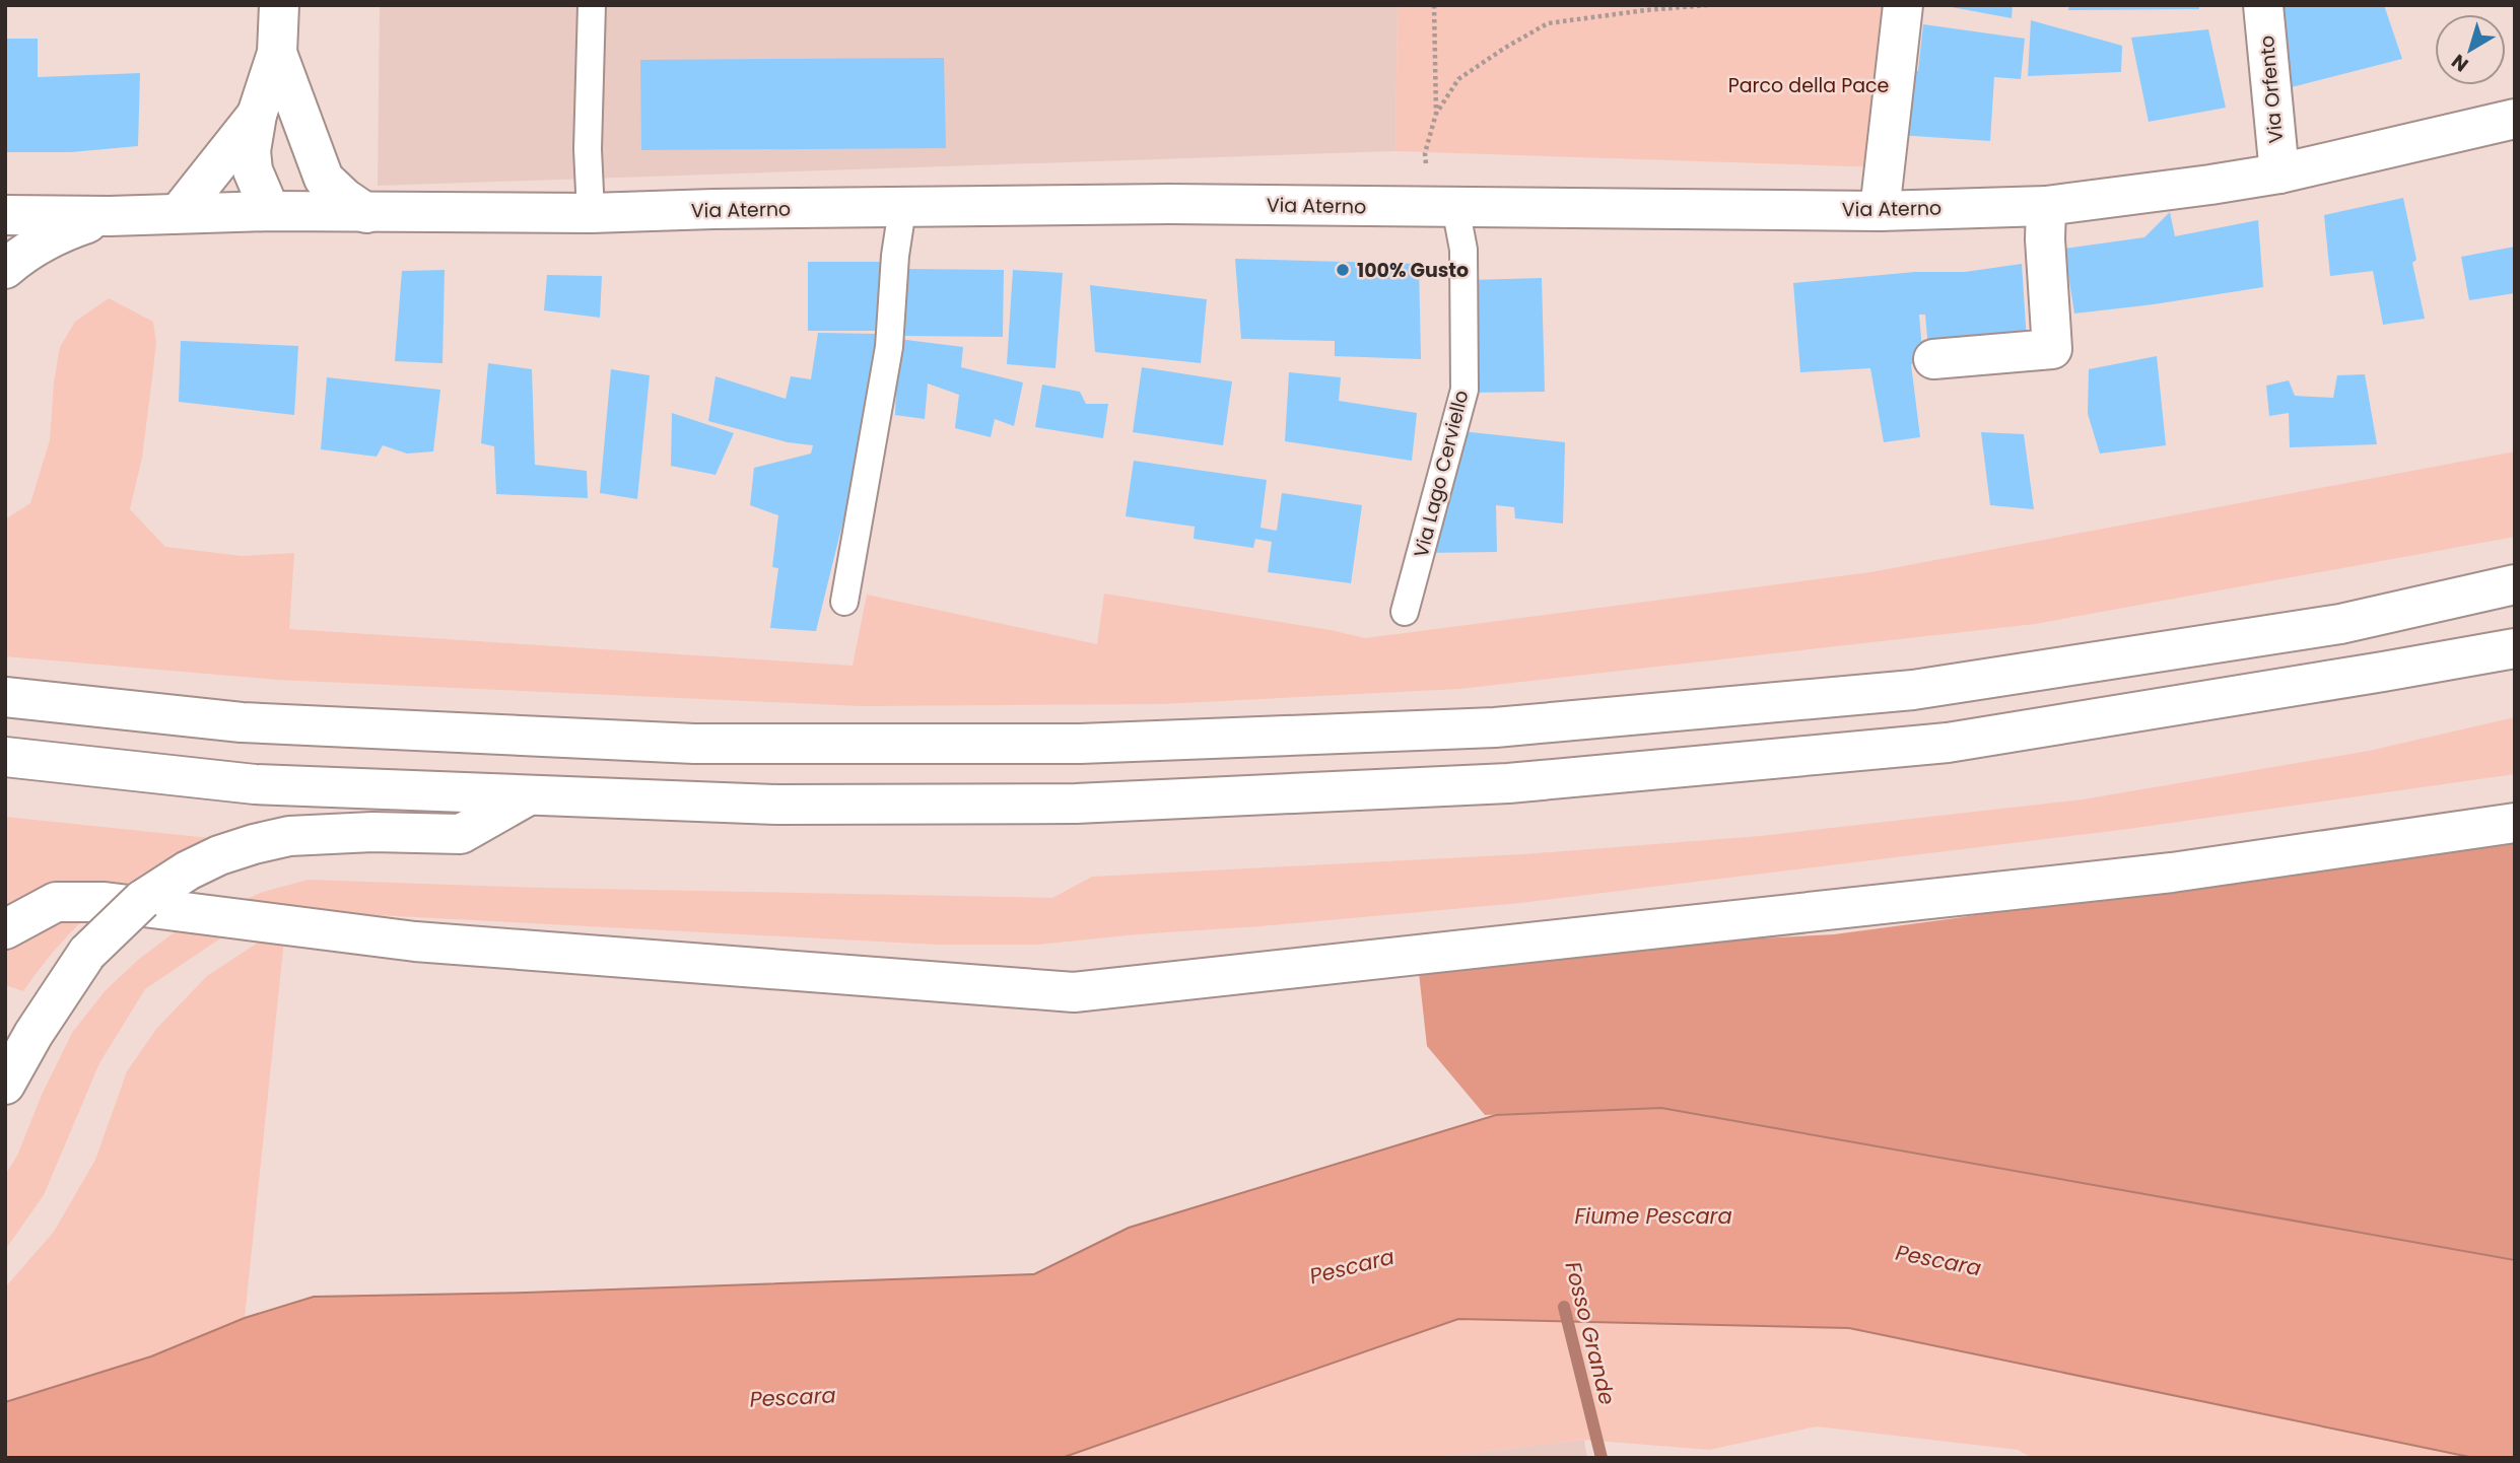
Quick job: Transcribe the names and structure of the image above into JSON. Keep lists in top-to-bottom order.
{
  "streets": {
    "main road": ["Via Orfento", "Via Aterno"],
    "lane": ["Via Lago Cerviello"]
  },
  "crossings": [
    ["Via Orfento", "Via Aterno"],
    ["Via Aterno", "Via Lago Cerviello"]
  ],
  "water": ["Fiume Pescara", "Pescara", "Fosso Grande"],
  "parks": ["Parco della Pace"],
  "places": ["100% Gusto"],
  "north": "bottom left"
}
